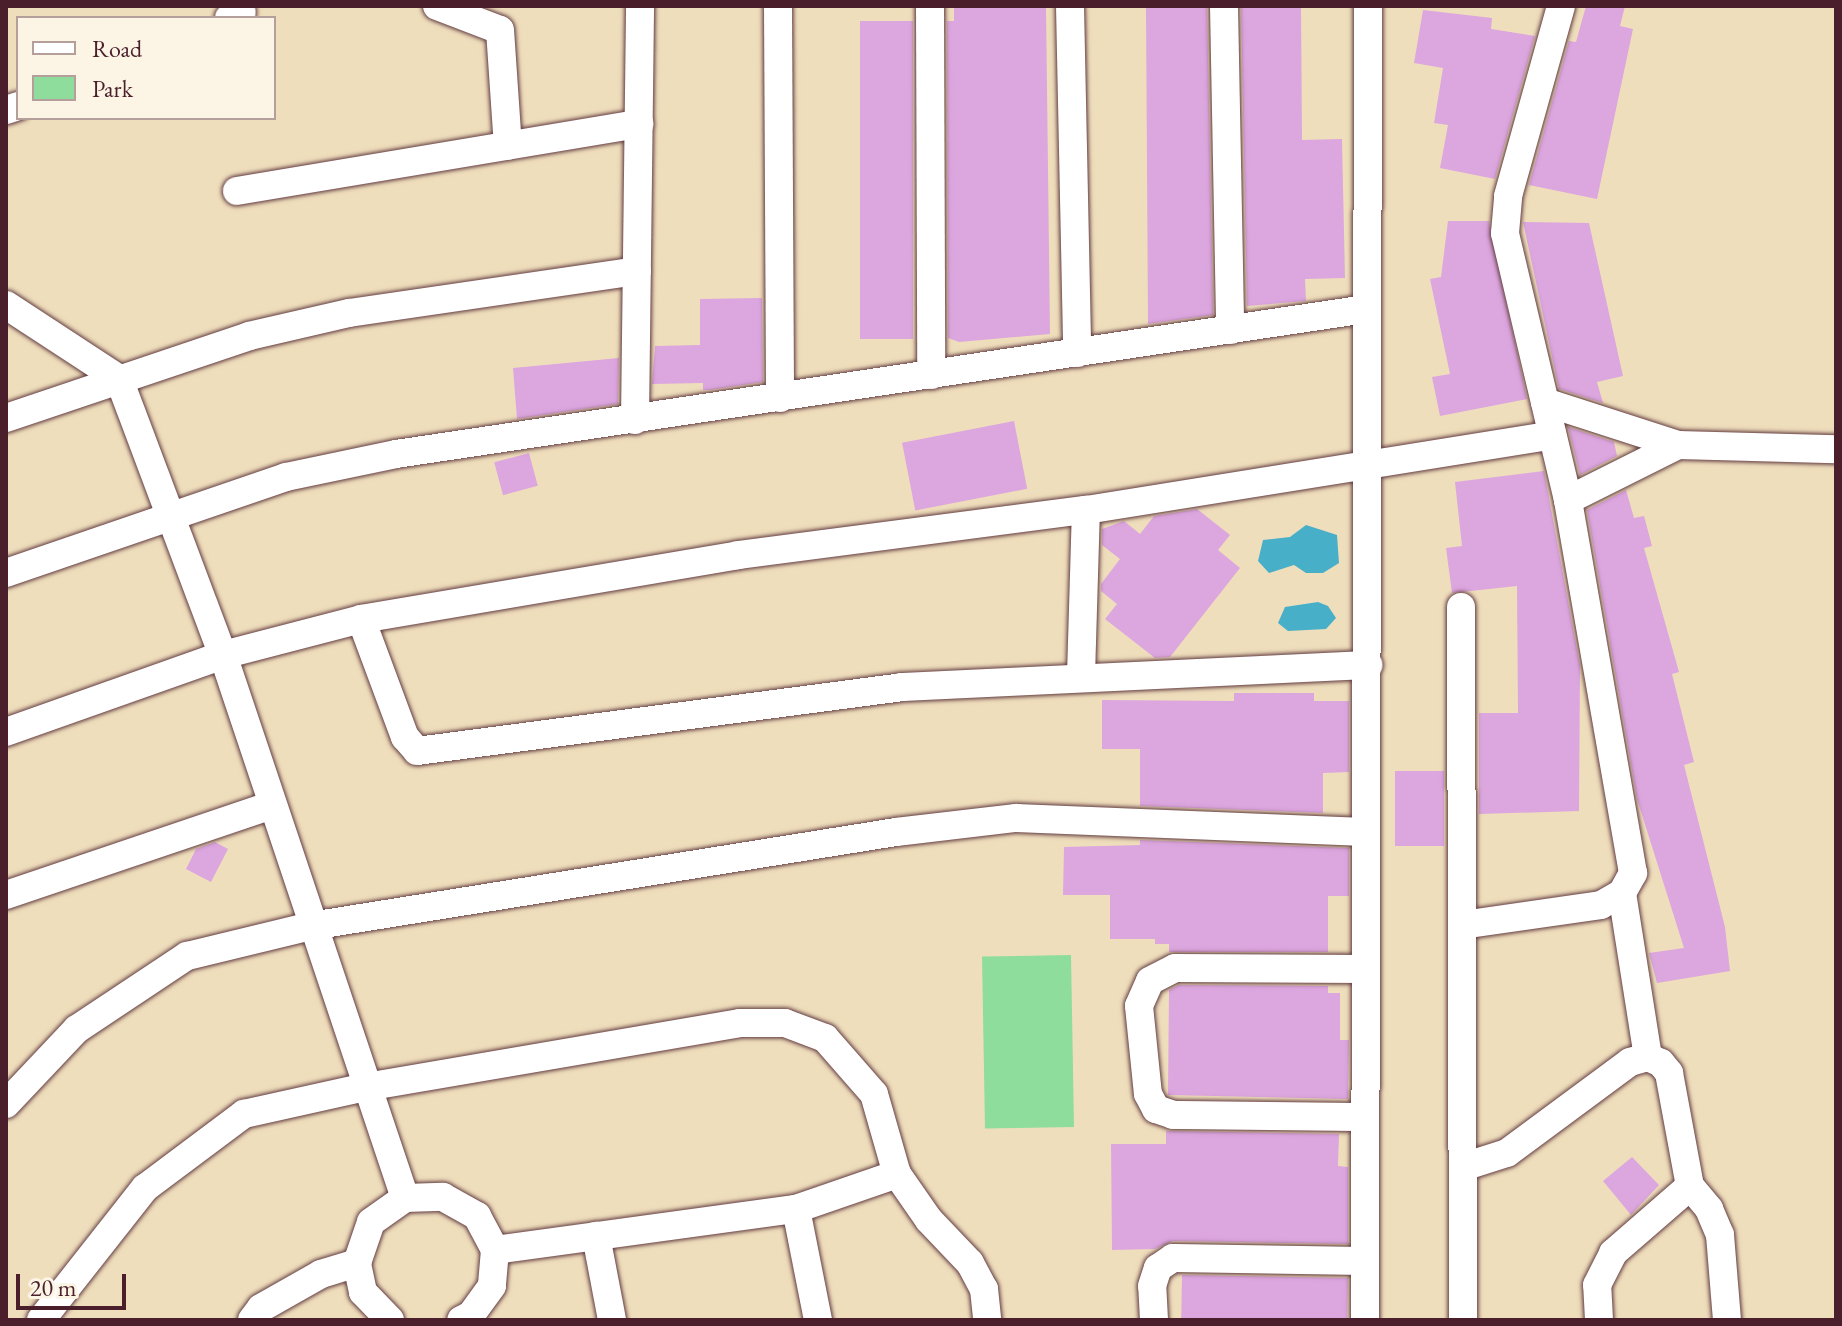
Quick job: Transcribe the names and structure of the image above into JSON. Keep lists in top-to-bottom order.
{
  "legend": ["Road", "Park"],
  "scale_bar": "20 m"
}
